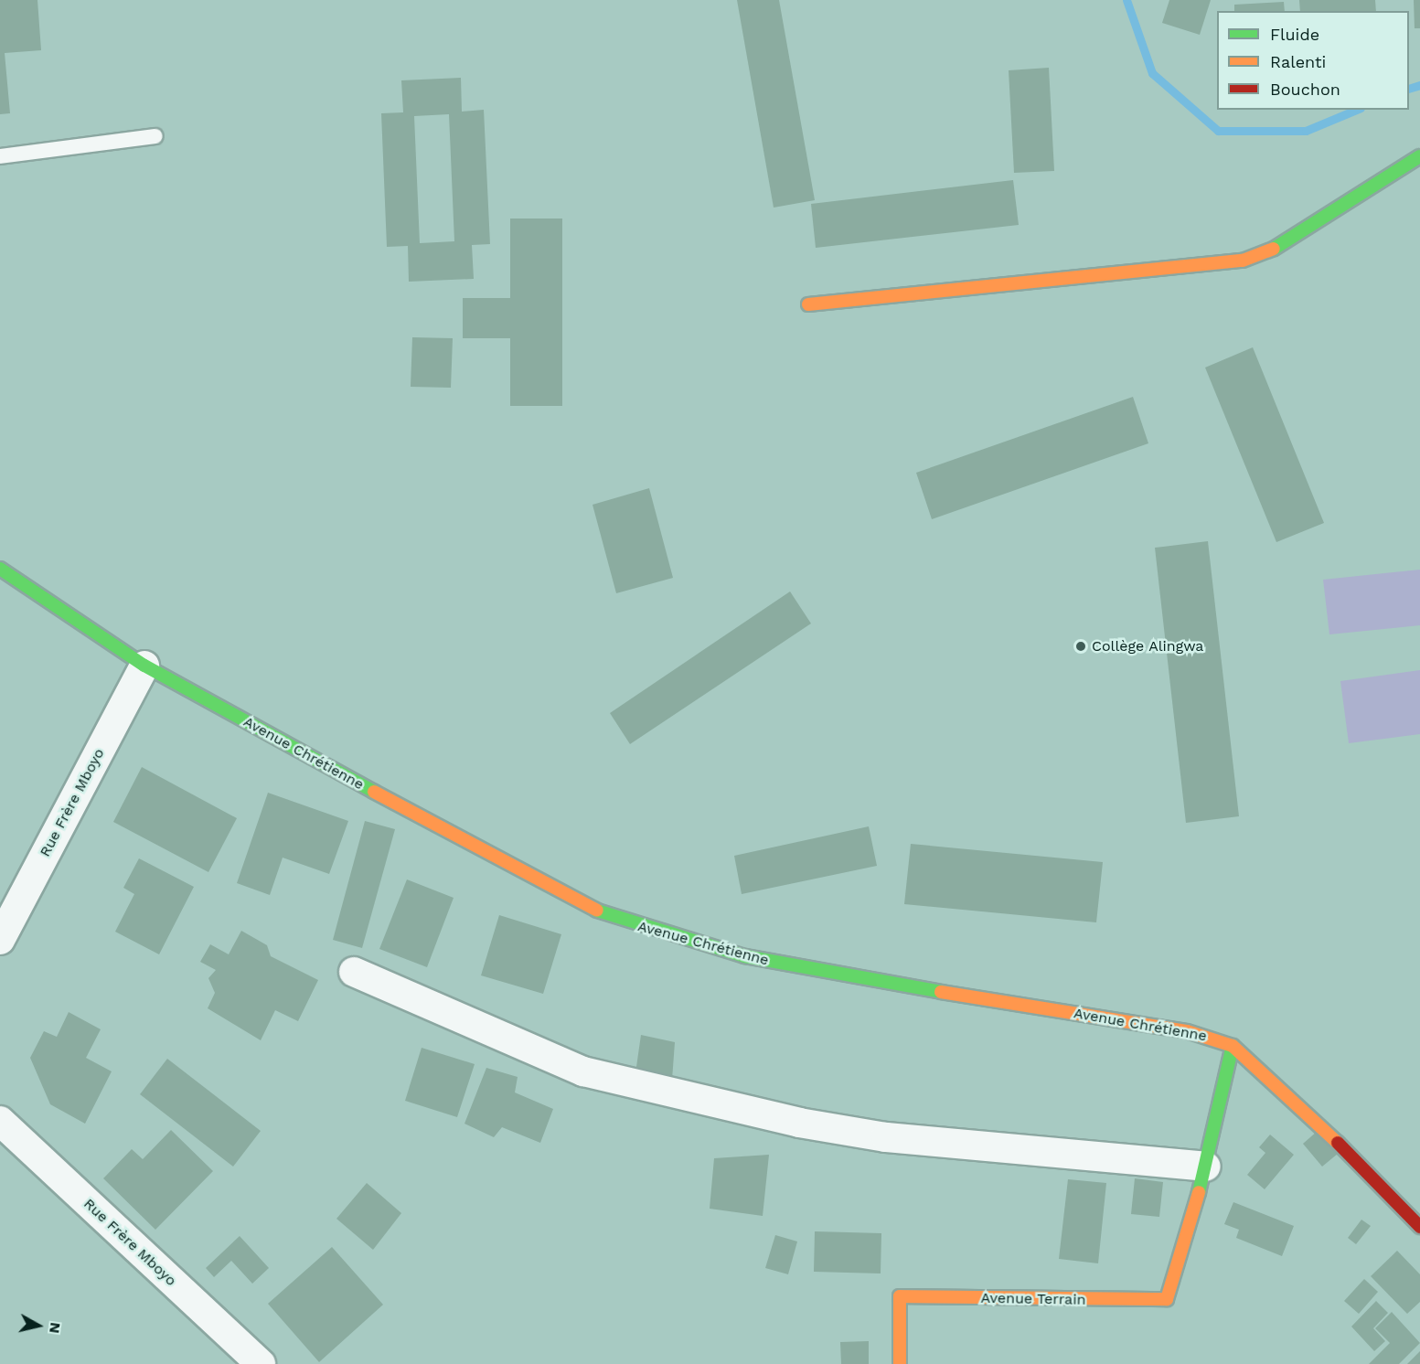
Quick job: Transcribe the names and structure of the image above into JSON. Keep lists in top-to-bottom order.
{
  "streets": {
    "street": ["Avenue Chrétienne", "Rue Frère Mboyo", "Avenue Terrain"]
  },
  "crossings": [
    ["Avenue Chrétienne", "Rue Frère Mboyo"]
  ],
  "places": ["Collège Alingwa"],
  "legend": ["Fluide", "Ralenti", "Bouchon"],
  "north": "right"
}
